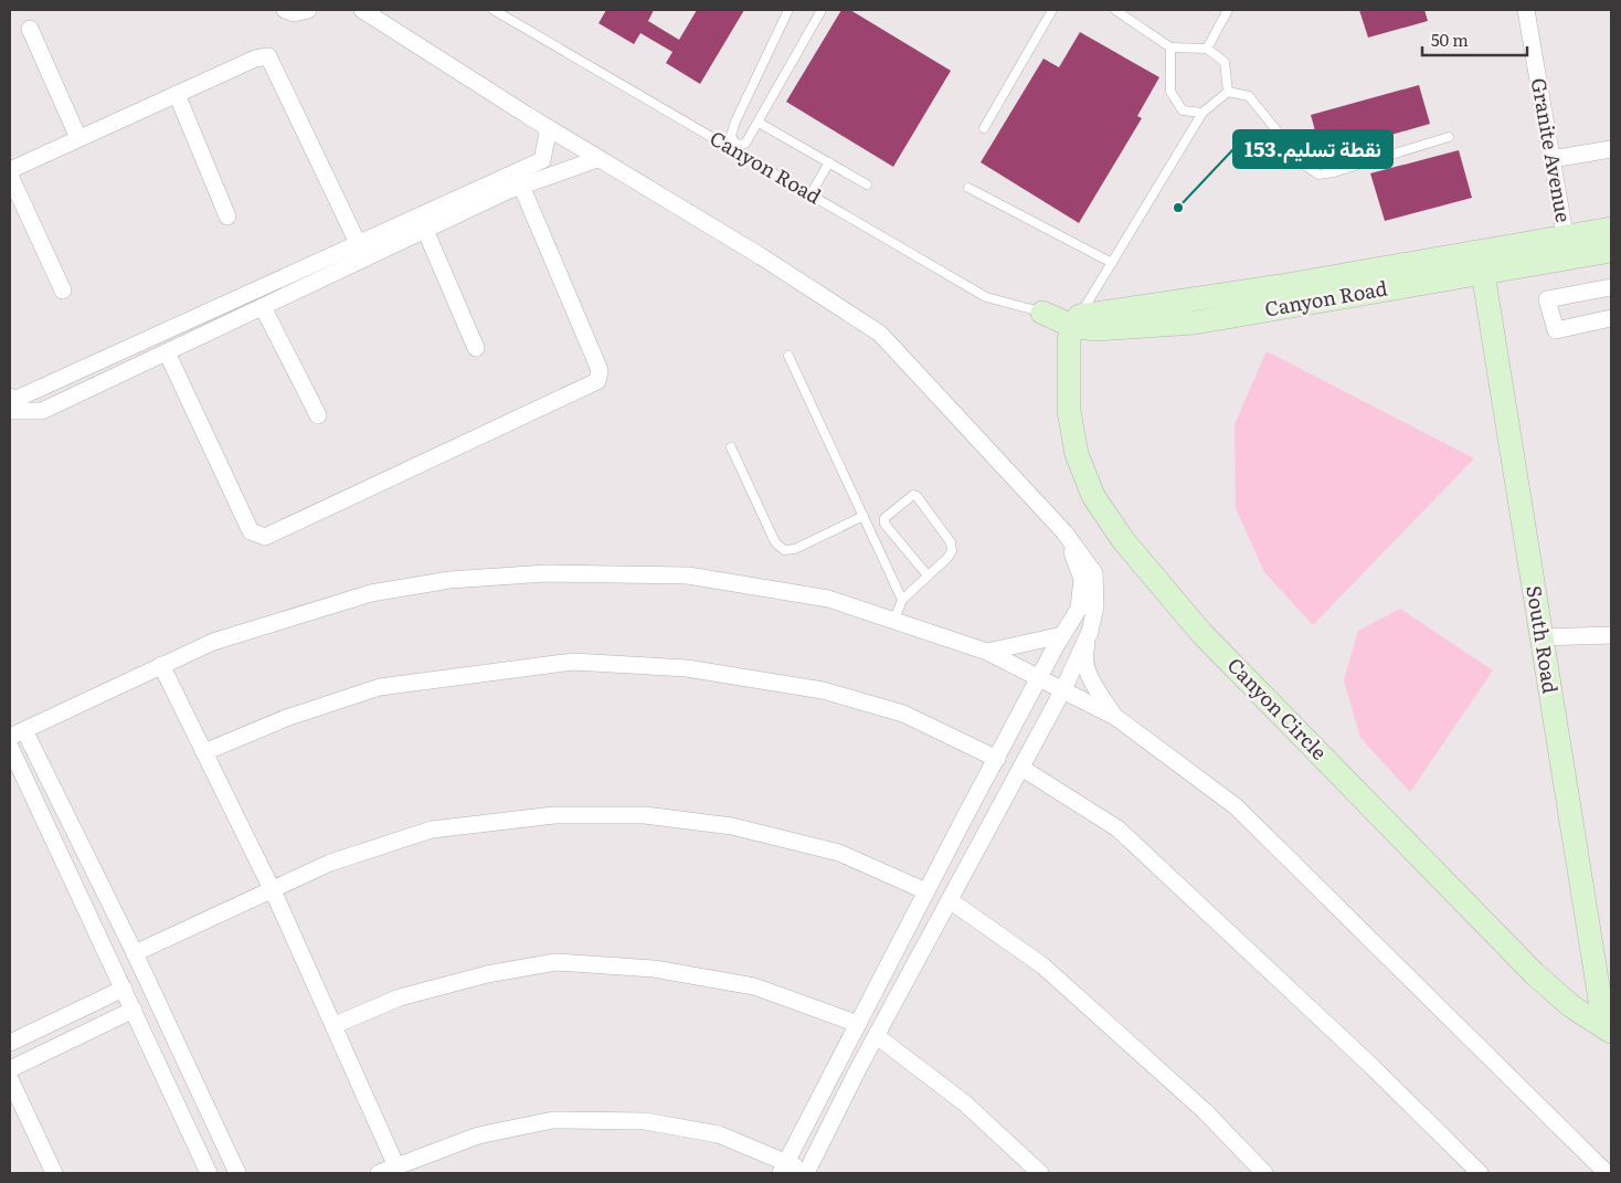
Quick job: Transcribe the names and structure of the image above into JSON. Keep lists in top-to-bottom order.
{
  "streets": {
    "main road": ["Canyon Road", "South Road", "Canyon Circle"],
    "street": ["Granite Avenue"]
  },
  "crossings": [
    ["Granite Avenue", "Canyon Road"],
    ["Canyon Road", "South Road"],
    ["Canyon Road", "Canyon Circle"],
    ["South Road", "Canyon Circle"]
  ],
  "places": ["نقطة تسليم.153"],
  "scale_bar": "50 m"
}
